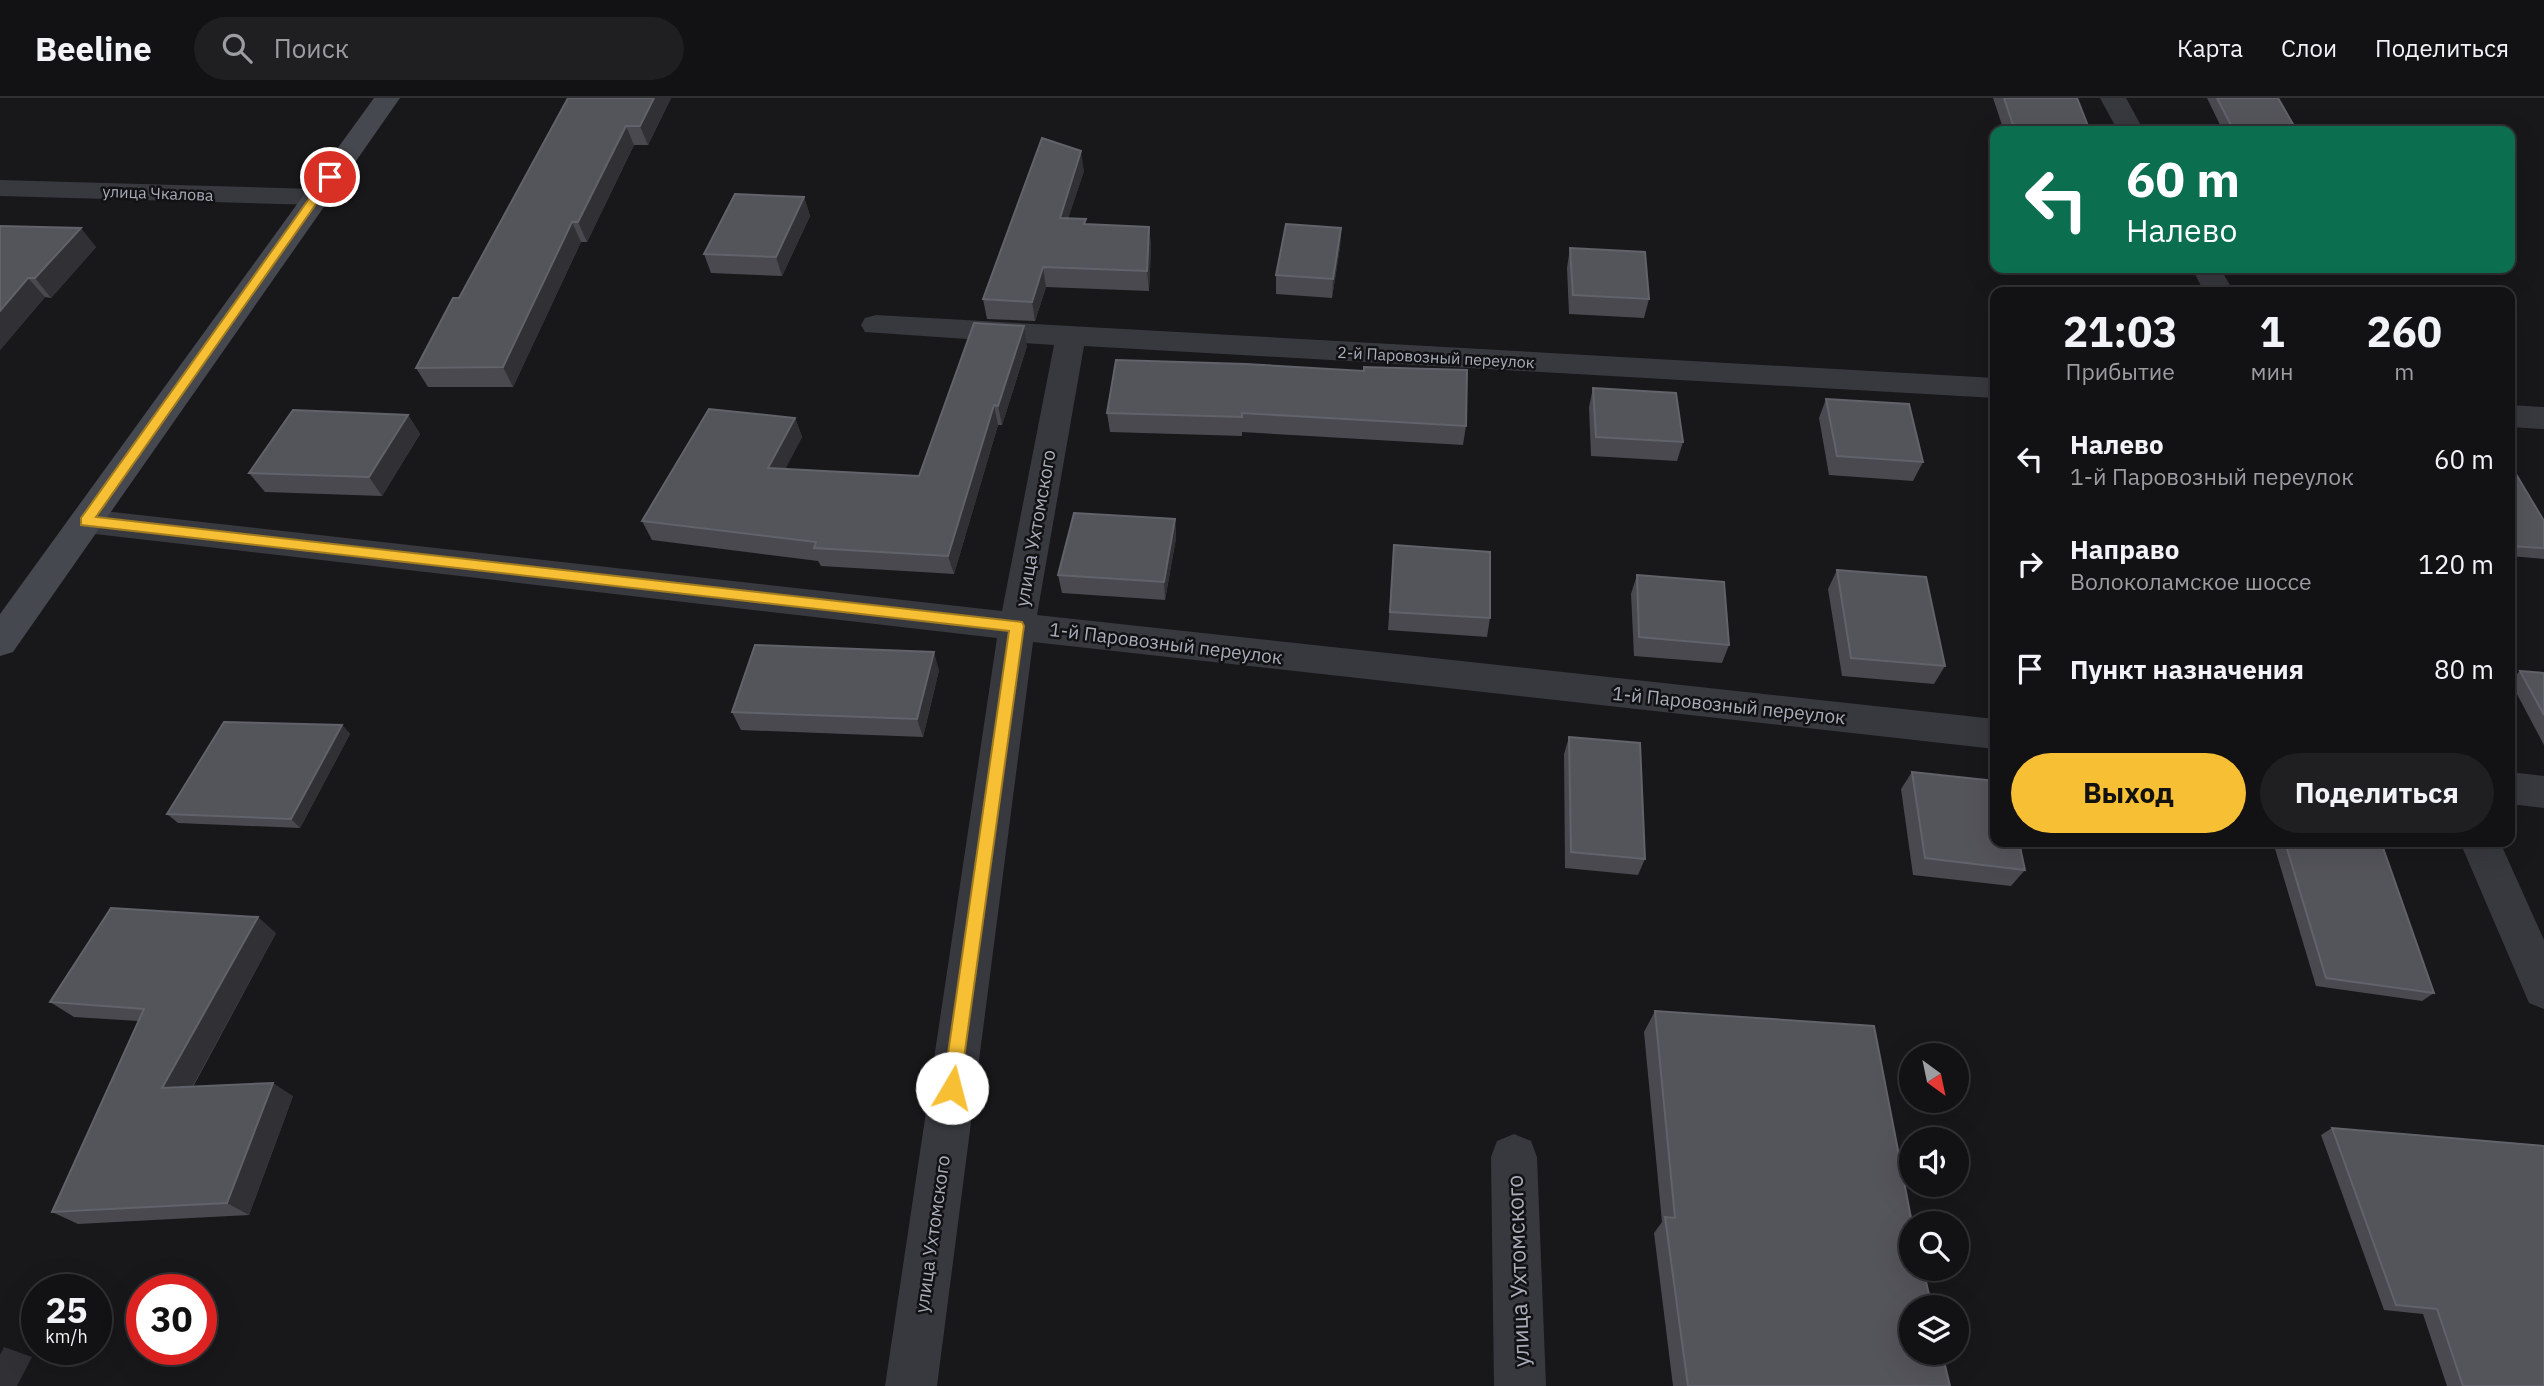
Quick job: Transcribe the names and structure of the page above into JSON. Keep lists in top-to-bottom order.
{
  "streets": {
    "street": [
      "улица Чкалова",
      "2-й Паровозный переулок",
      "улица Ухтомского",
      "1-й Паровозный переулок"
    ]
  },
  "crossings": [
    ["2-й Паровозный переулок", "улица Ухтомского"],
    ["улица Ухтомского", "1-й Паровозный переулок"]
  ],
  "north": "bottom right",
  "page": {
    "header": "Beeline",
    "search": "Поиск",
    "nav": ["Карта", "Слои", "Поделиться"],
    "turn": ["60 m", "Налево"],
    "eta": [
      "21:03",
      "Прибытие",
      "1",
      "мин",
      "260",
      "m"
    ],
    "list": [
      {
        "name": "Налево",
        "note": "1-й Паровозный переулок",
        "value": "60 m"
      },
      {
        "name": "Направо",
        "note": "Волоколамское шоссе",
        "value": "120 m"
      },
      {
        "name": "Пункт назначения",
        "value": "80 m"
      }
    ],
    "buttons": ["Выход", "Поделиться"],
    "speed": "25 km/h",
    "limit": "30"
  }
}
